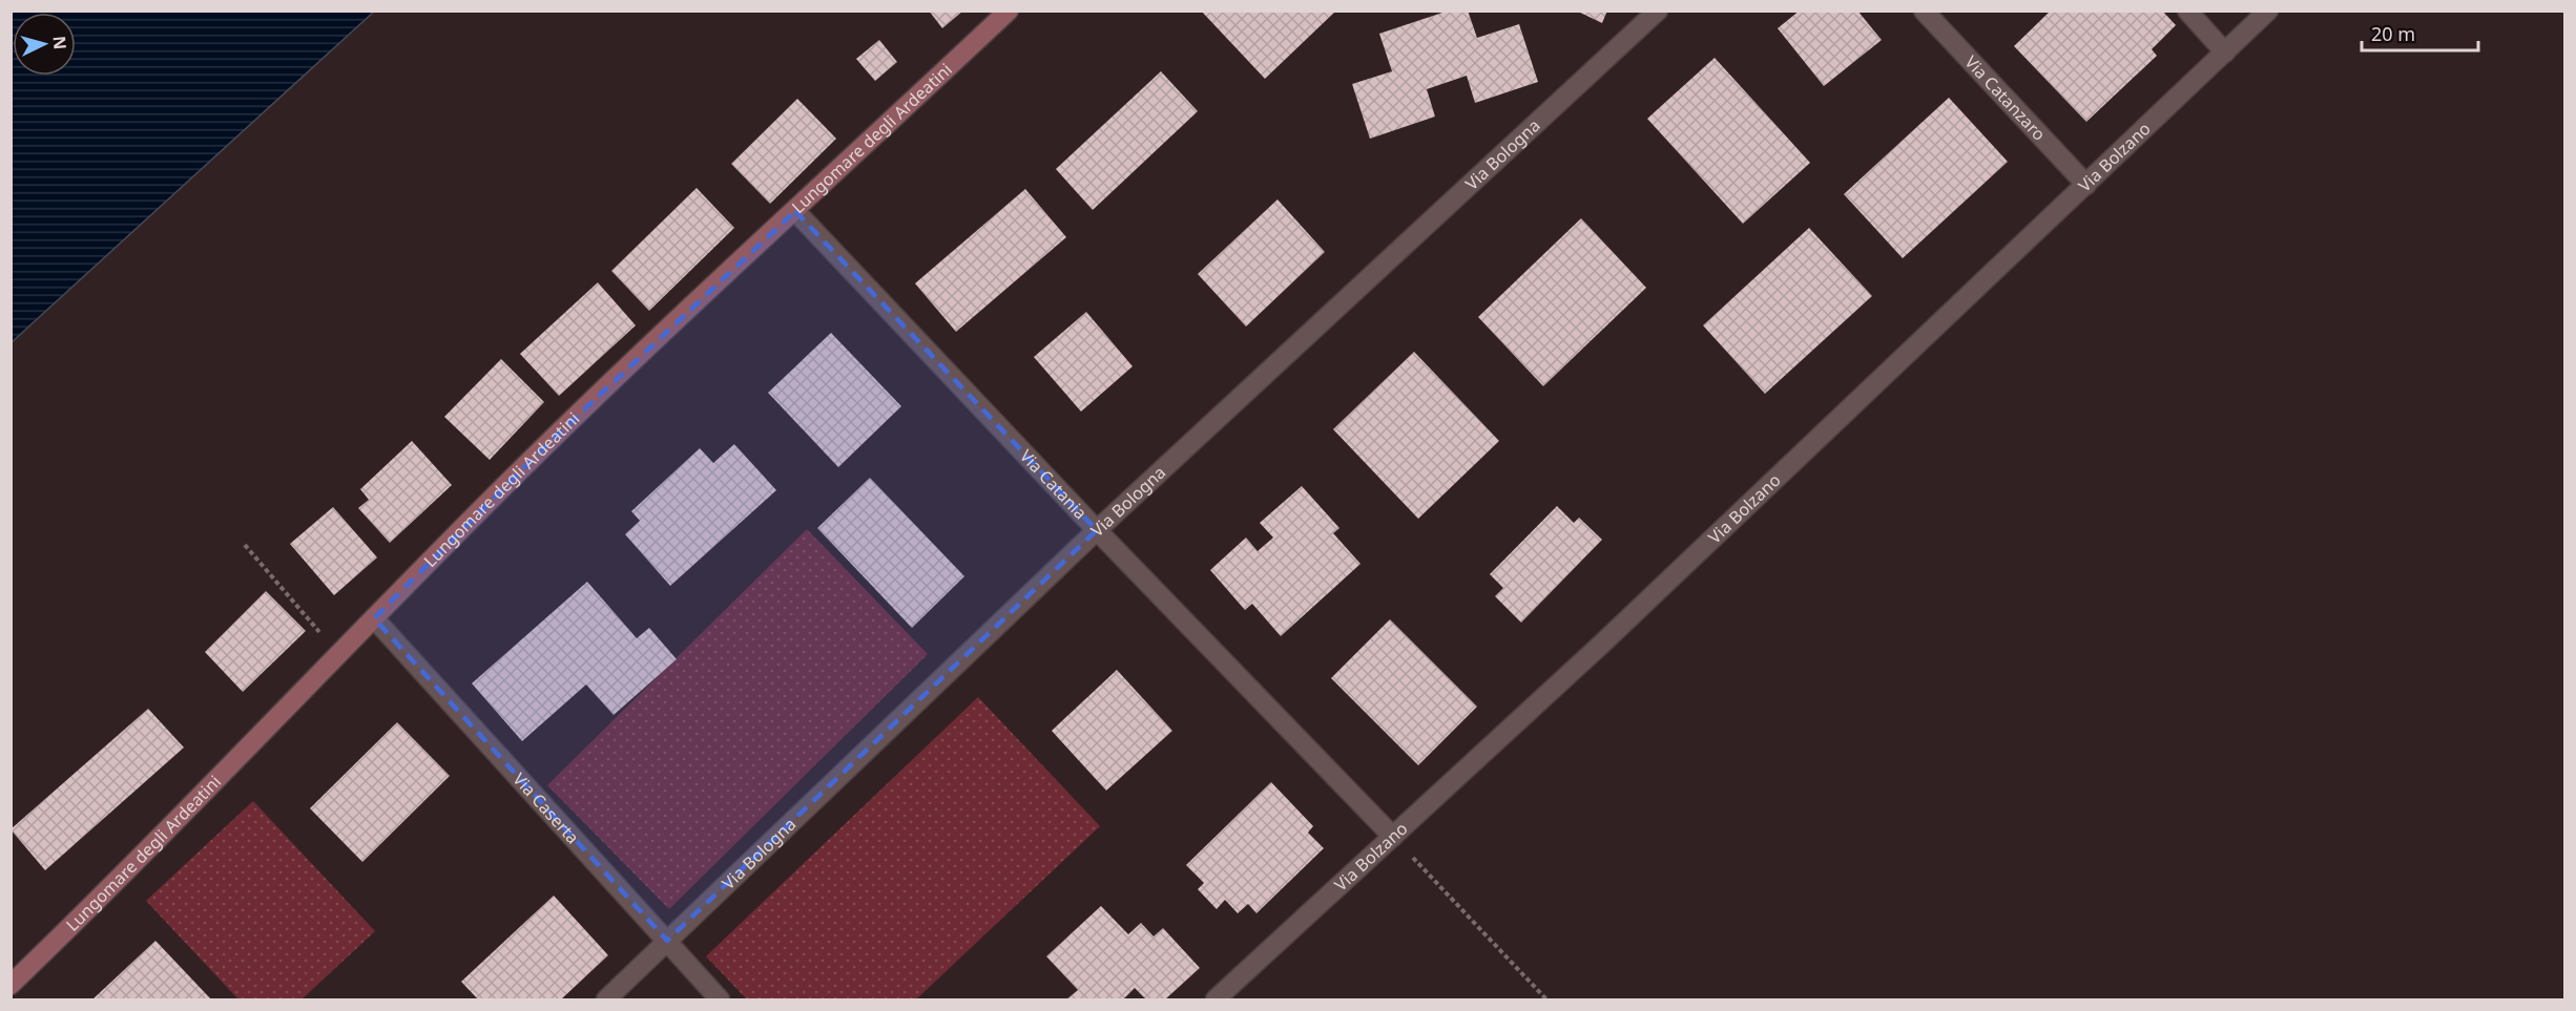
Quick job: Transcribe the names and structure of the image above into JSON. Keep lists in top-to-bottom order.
{
  "streets": {
    "main road": ["Lungomare degli Ardeatini"],
    "street": [
      "Via Catanzaro",
      "Via Bologna",
      "Via Bolzano",
      "Via Catania",
      "Via Caserta"
    ]
  },
  "crossings": [
    ["Via Catanzaro", "Via Bolzano"],
    ["Lungomare degli Ardeatini", "Via Catania"],
    ["Lungomare degli Ardeatini", "Via Caserta"],
    ["Via Bologna", "Via Catania"],
    ["Via Bologna", "Via Caserta"],
    ["Via Bolzano", "Via Catania"]
  ],
  "scale_bar": "20 m",
  "north": "right"
}
